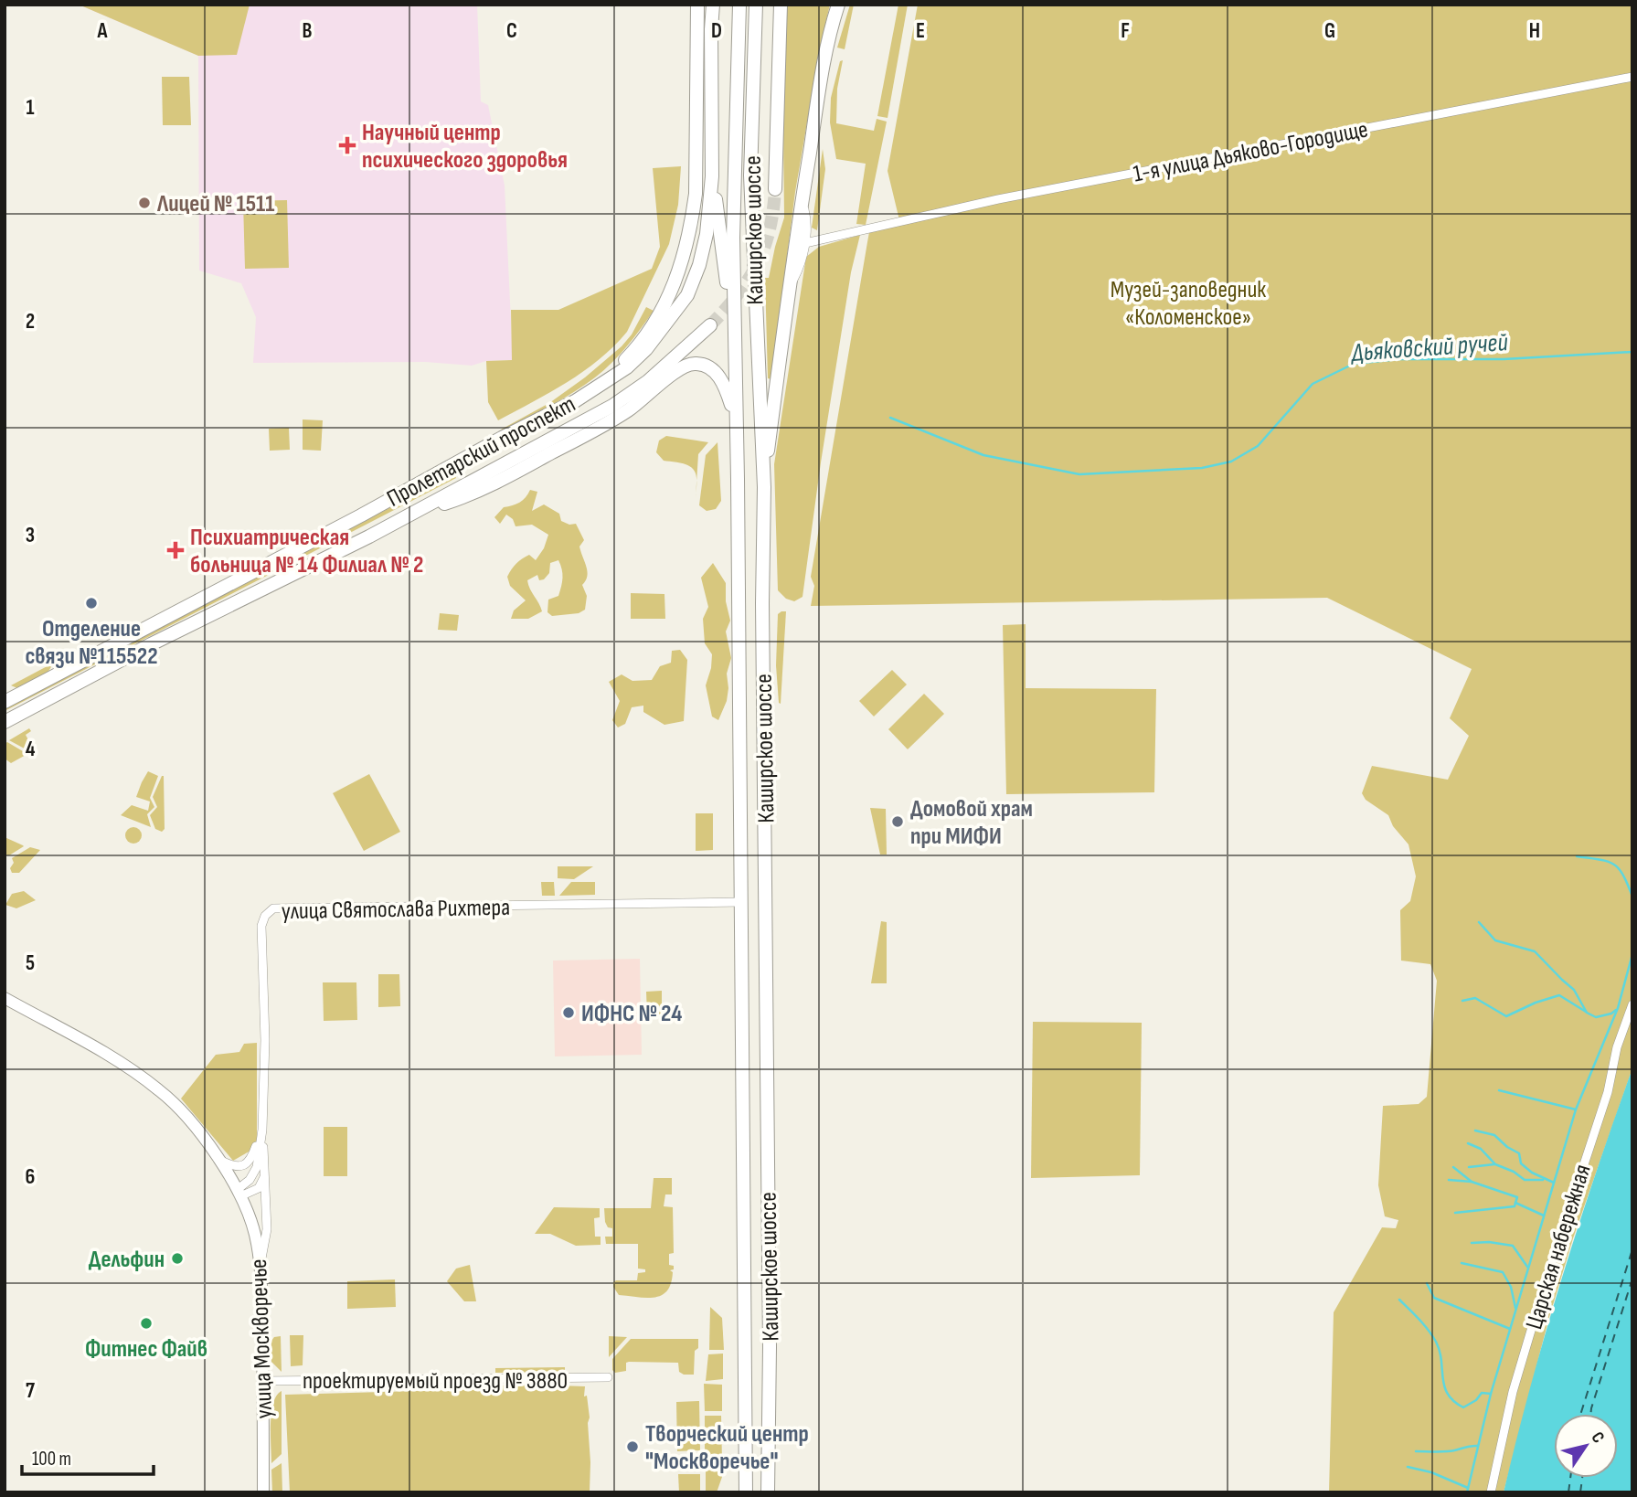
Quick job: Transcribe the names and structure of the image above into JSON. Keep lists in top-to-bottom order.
{
  "streets": {
    "main road": ["Каширское шоссе", "Пролетарский проспект", "улица Москворечье"],
    "street": [
      "1-я улица Дьяково-Городище",
      "улица Святослава Рихтера",
      "Царская набережная",
      "проектируемый проезд № 3880"
    ]
  },
  "crossings": [
    ["Каширское шоссе", "Пролетарский проспект"],
    ["Каширское шоссе", "улица Святослава Рихтера"],
    ["улица Москворечье", "проектируемый проезд № 3880"]
  ],
  "water": ["Дьяковский ручей"],
  "parks": ["Музей-заповедник «Коломенское»"],
  "places": {
    "health": ["Научный центр психического здоровья", "Психиатрическая больница № 14 Филиал № 2"],
    "other": [
      "Лицей № 1511",
      "Отделение связи №115522",
      "Домовой храм при МИФИ",
      "ИФНС № 24",
      "Дельфин",
      "Фитнес Файв",
      "Творческий центр \"Москворечье\""
    ]
  },
  "scale_bar": "100 m",
  "north": "top right",
  "grid": {
    "columns": [
      "A",
      "B",
      "C",
      "D",
      "E",
      "F",
      "G",
      "H"
    ],
    "rows": [
      "1",
      "2",
      "3",
      "4",
      "5",
      "6",
      "7"
    ]
  }
}
